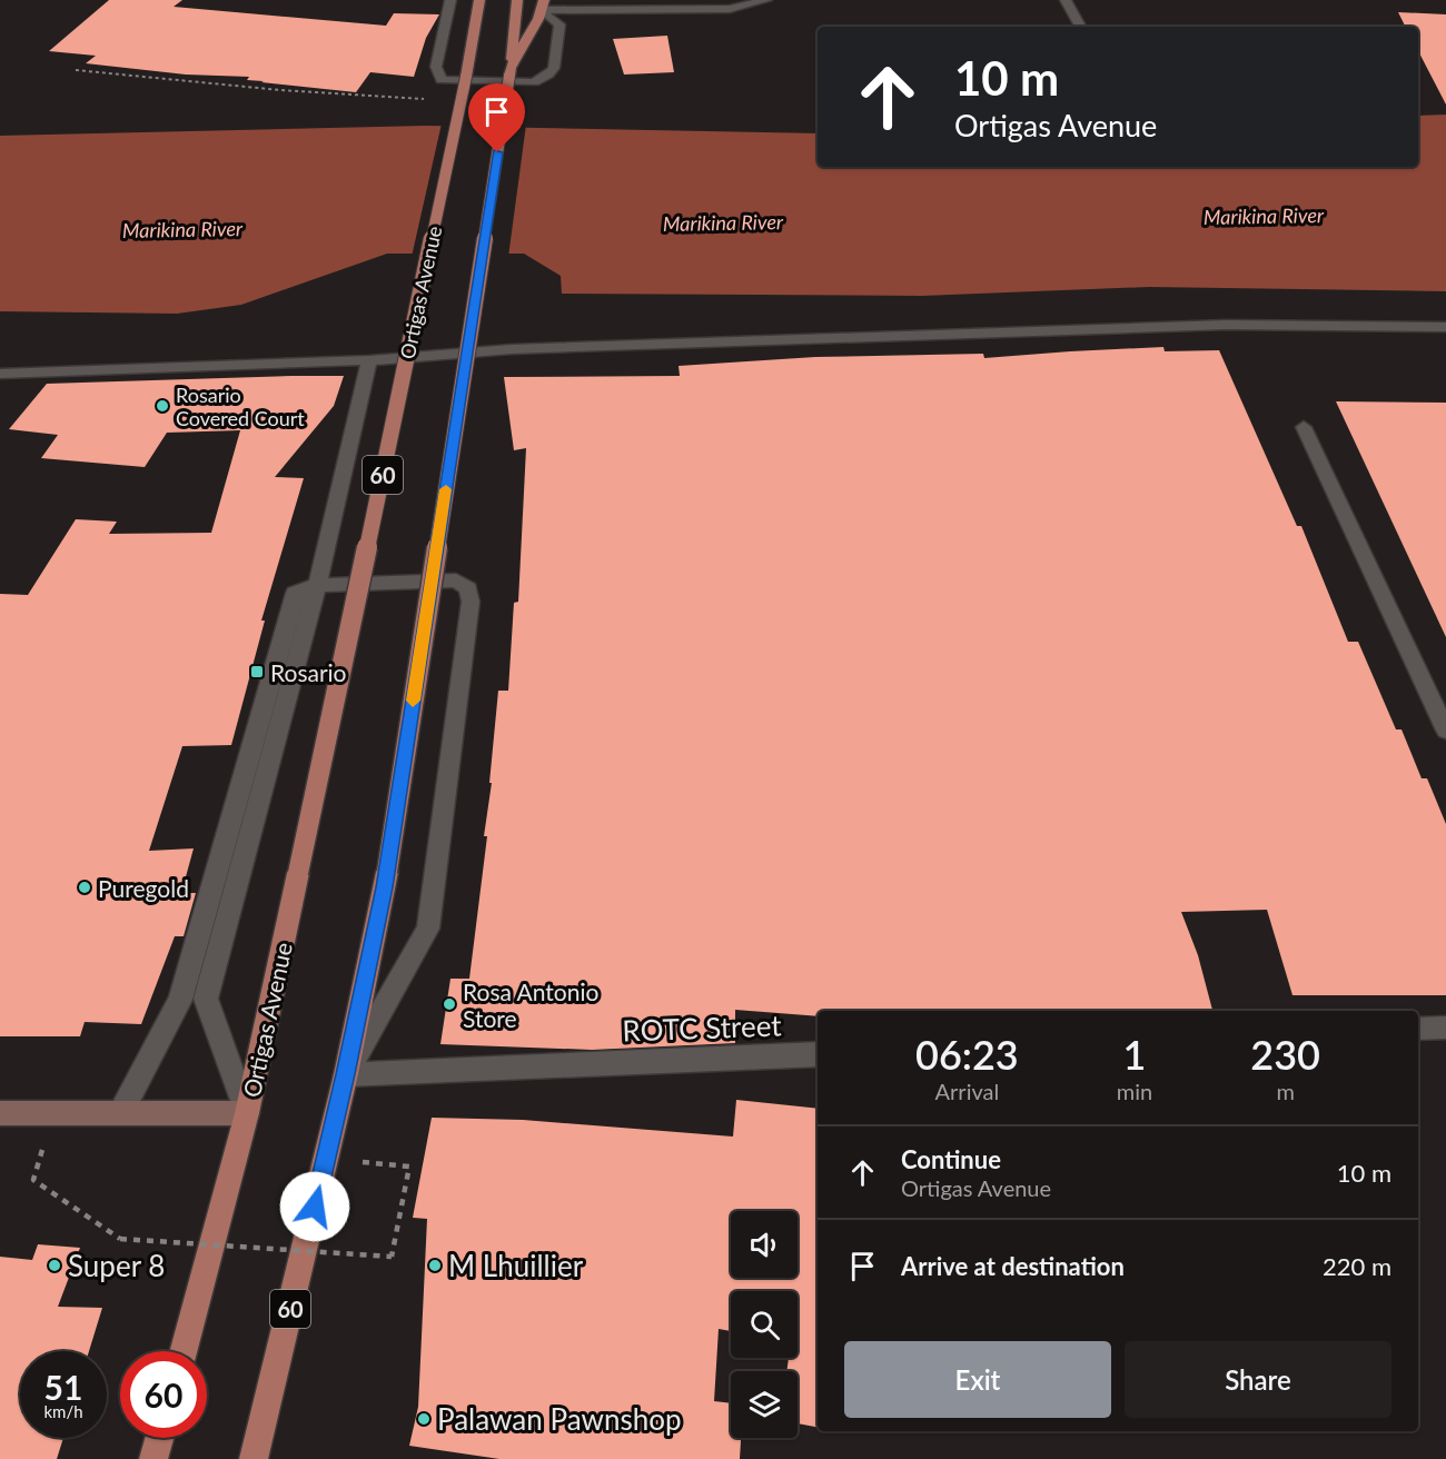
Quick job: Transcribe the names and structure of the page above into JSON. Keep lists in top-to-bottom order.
{
  "streets": {
    "main road": ["Ortigas Avenue", "60"],
    "street": ["ROTC Street"]
  },
  "crossings": [
    ["Ortigas Avenue", "60"],
    ["60", "ROTC Street"]
  ],
  "water": ["Marikina River"],
  "places": {
    "other": [
      "Rosario Covered Court",
      "Puregold",
      "Rosa Antonio Store",
      "Super 8",
      "M Lhuillier",
      "Palawan Pawnshop"
    ],
    "transit": ["Rosario"]
  },
  "page": {
    "turn": ["10 m", "Ortigas Avenue"],
    "eta": [
      "06:23",
      "Arrival",
      "1",
      "min",
      "230",
      "m"
    ],
    "list": [
      {
        "name": "Continue",
        "note": "Ortigas Avenue",
        "value": "10 m"
      },
      {
        "name": "Arrive at destination",
        "value": "220 m"
      }
    ],
    "buttons": ["Exit", "Share"],
    "speed": "51 km/h",
    "limit": "60"
  }
}
